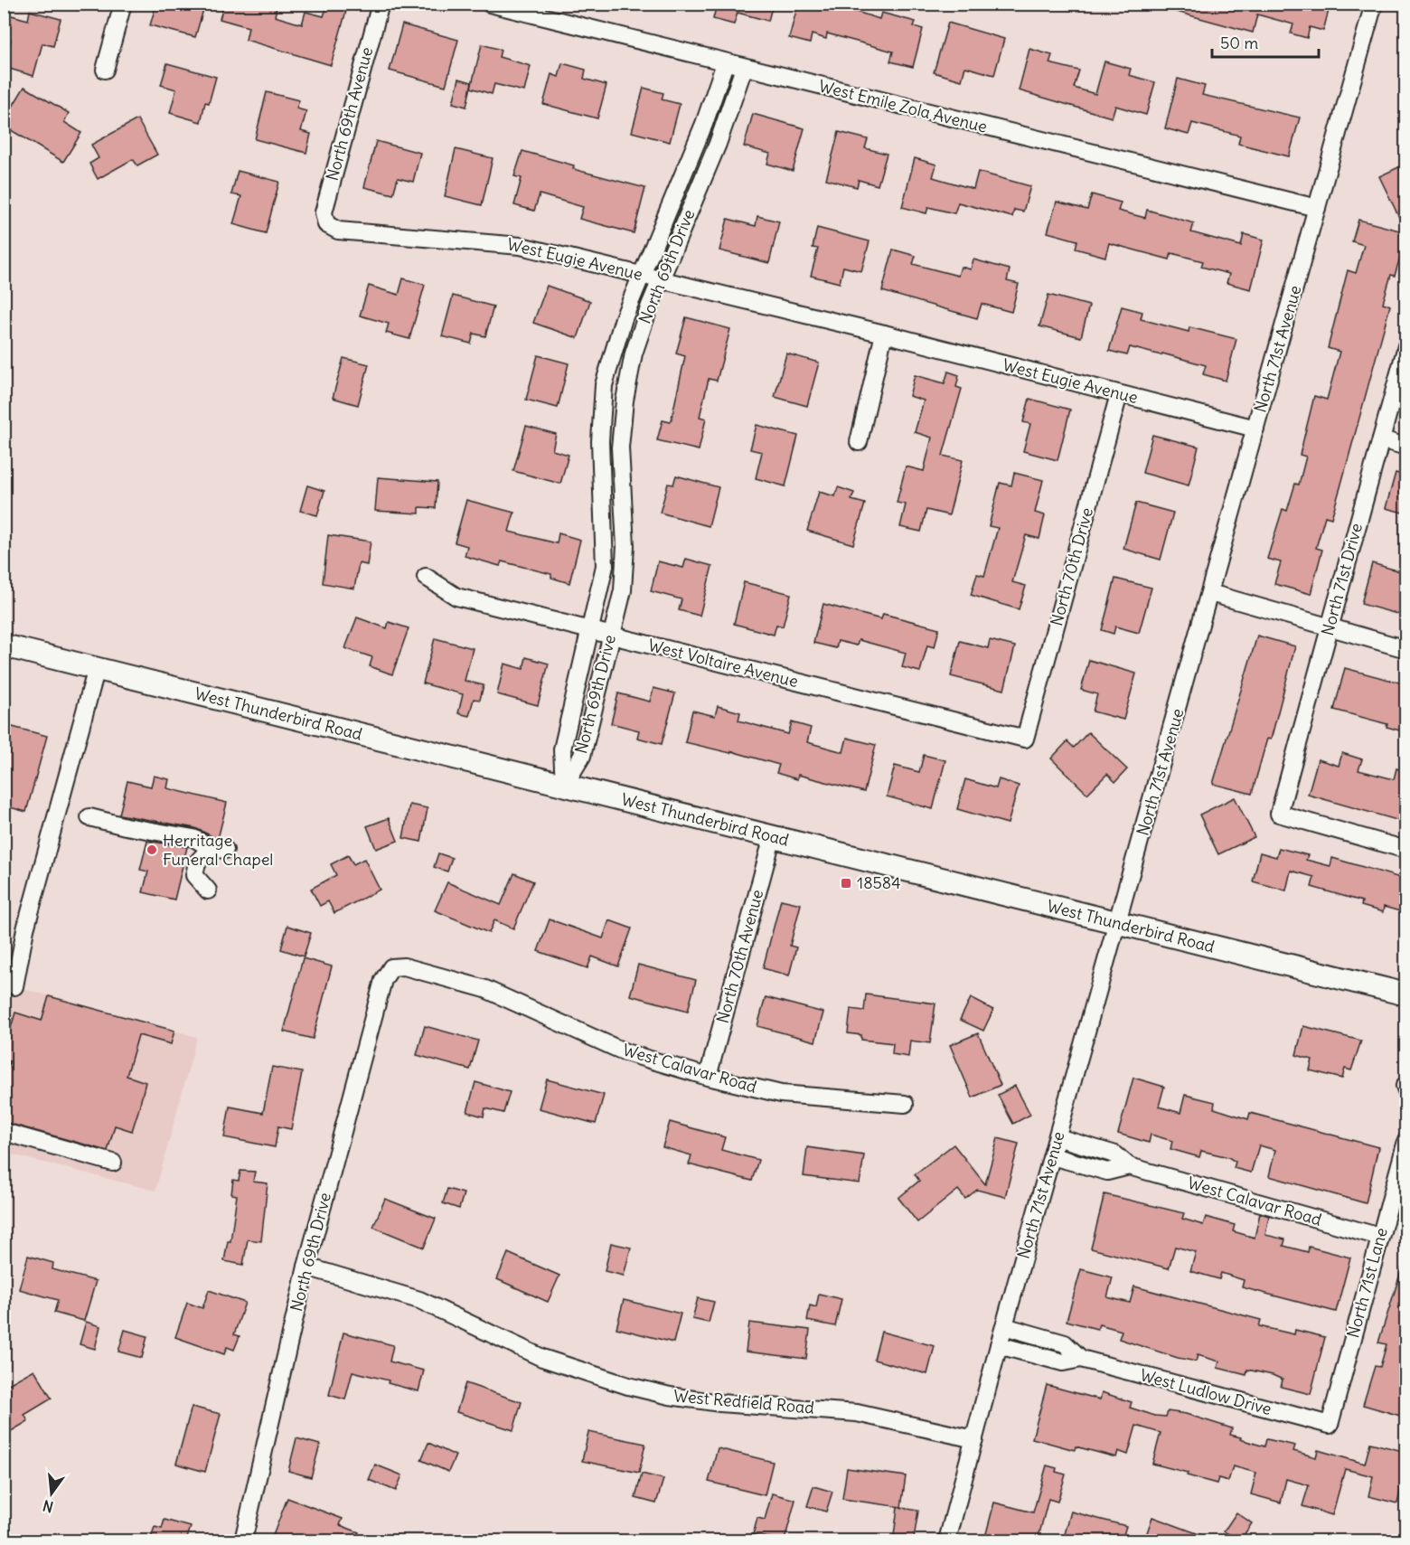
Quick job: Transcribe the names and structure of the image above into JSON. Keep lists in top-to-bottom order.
{
  "streets": {
    "main road": ["West Thunderbird Road"],
    "street": [
      "West Emile Zola Avenue",
      "North 69th Avenue",
      "West Eugie Avenue",
      "North 69th Drive",
      "North 71st Avenue",
      "North 70th Drive",
      "North 71st Drive",
      "West Voltaire Avenue",
      "North 70th Avenue",
      "West Calavar Road",
      "North 71st Lane",
      "West Ludlow Drive",
      "West Redfield Road"
    ]
  },
  "crossings": [
    ["West Emile Zola Avenue", "North 69th Drive"],
    ["West Emile Zola Avenue", "North 71st Avenue"],
    ["North 69th Avenue", "West Eugie Avenue"],
    ["West Eugie Avenue", "North 69th Drive"],
    ["West Eugie Avenue", "North 71st Avenue"],
    ["West Eugie Avenue", "North 70th Drive"],
    ["North 69th Drive", "West Voltaire Avenue"],
    ["North 69th Drive", "West Thunderbird Road"],
    ["North 69th Drive", "West Calavar Road"],
    ["North 69th Drive", "West Redfield Road"],
    ["North 71st Avenue", "West Thunderbird Road"],
    ["North 71st Avenue", "West Calavar Road"],
    ["North 71st Avenue", "West Ludlow Drive"],
    ["North 71st Avenue", "West Redfield Road"],
    ["North 70th Drive", "West Voltaire Avenue"],
    ["West Thunderbird Road", "North 70th Avenue"],
    ["North 70th Avenue", "West Calavar Road"],
    ["West Calavar Road", "North 71st Lane"],
    ["North 71st Lane", "West Ludlow Drive"]
  ],
  "places": {
    "other": ["Herritage Funeral Chapel"],
    "transit": ["18584"]
  },
  "scale_bar": "50 m",
  "north": "bottom"
}
